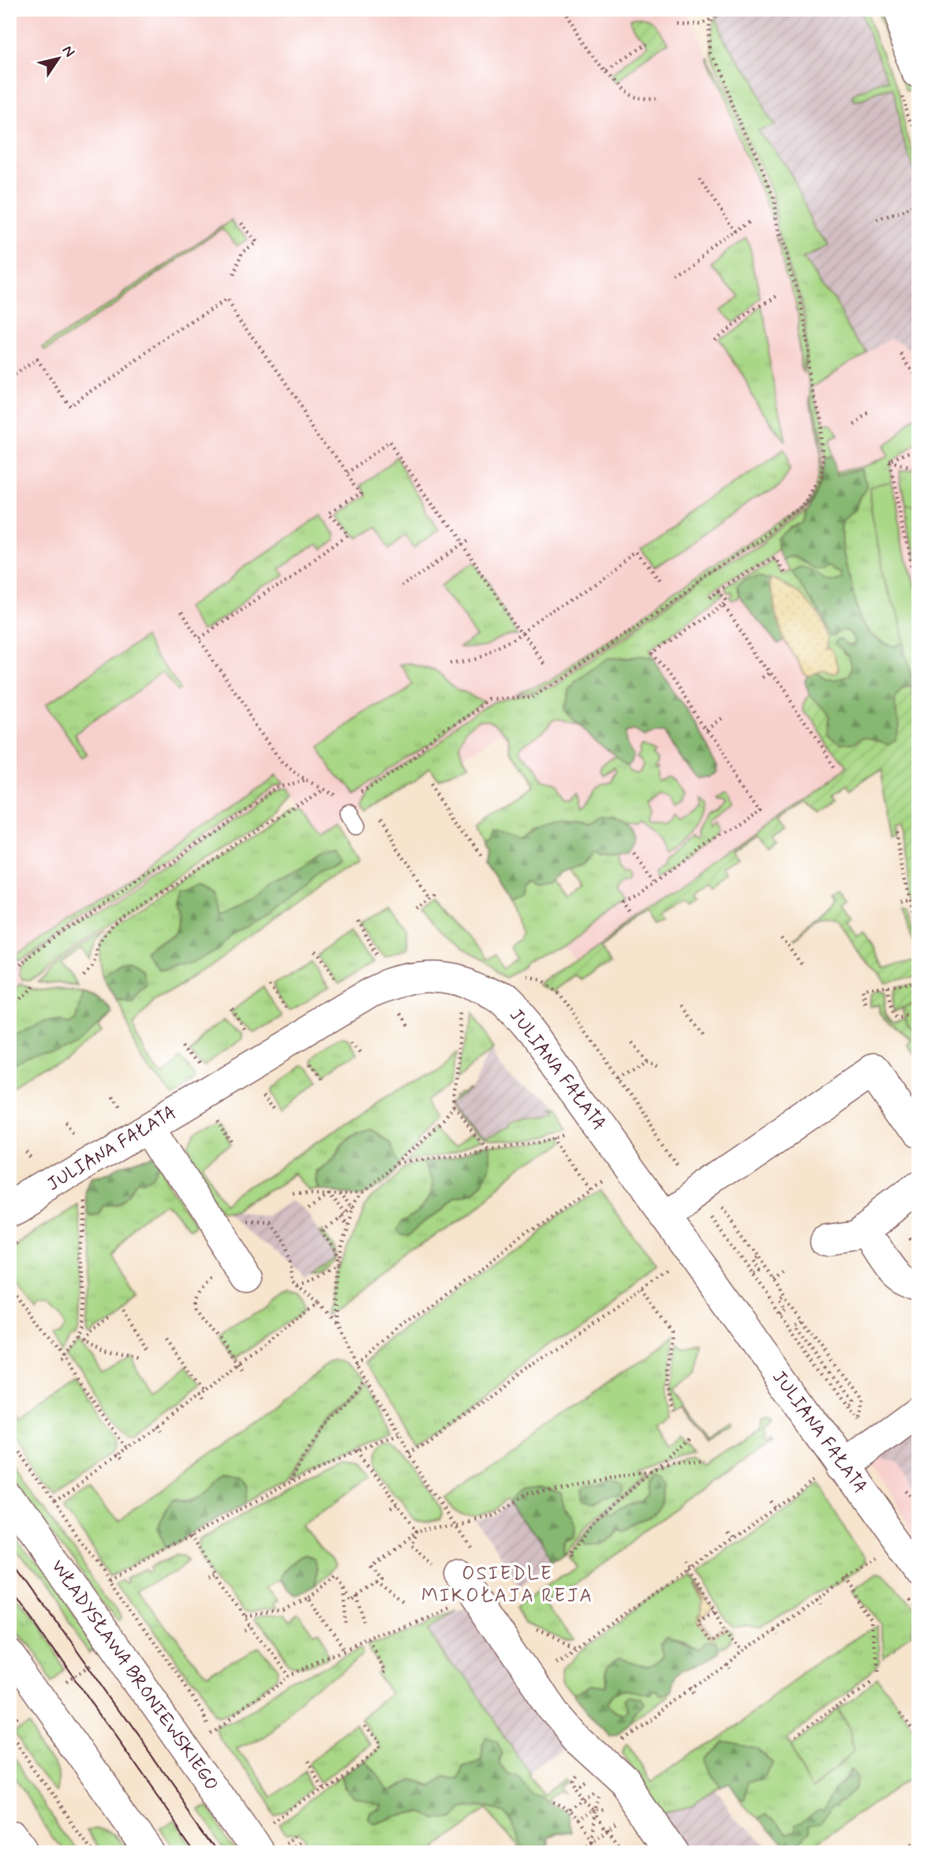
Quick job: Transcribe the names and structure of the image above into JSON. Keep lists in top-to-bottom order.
{
  "streets": {
    "street": ["JULIANA FAŁATA", "WŁADYSŁAWA BRONIEWSKIEGO"]
  },
  "districts": ["OSIEDLE MIKOŁAJA REJA"],
  "north": "top right"
}
